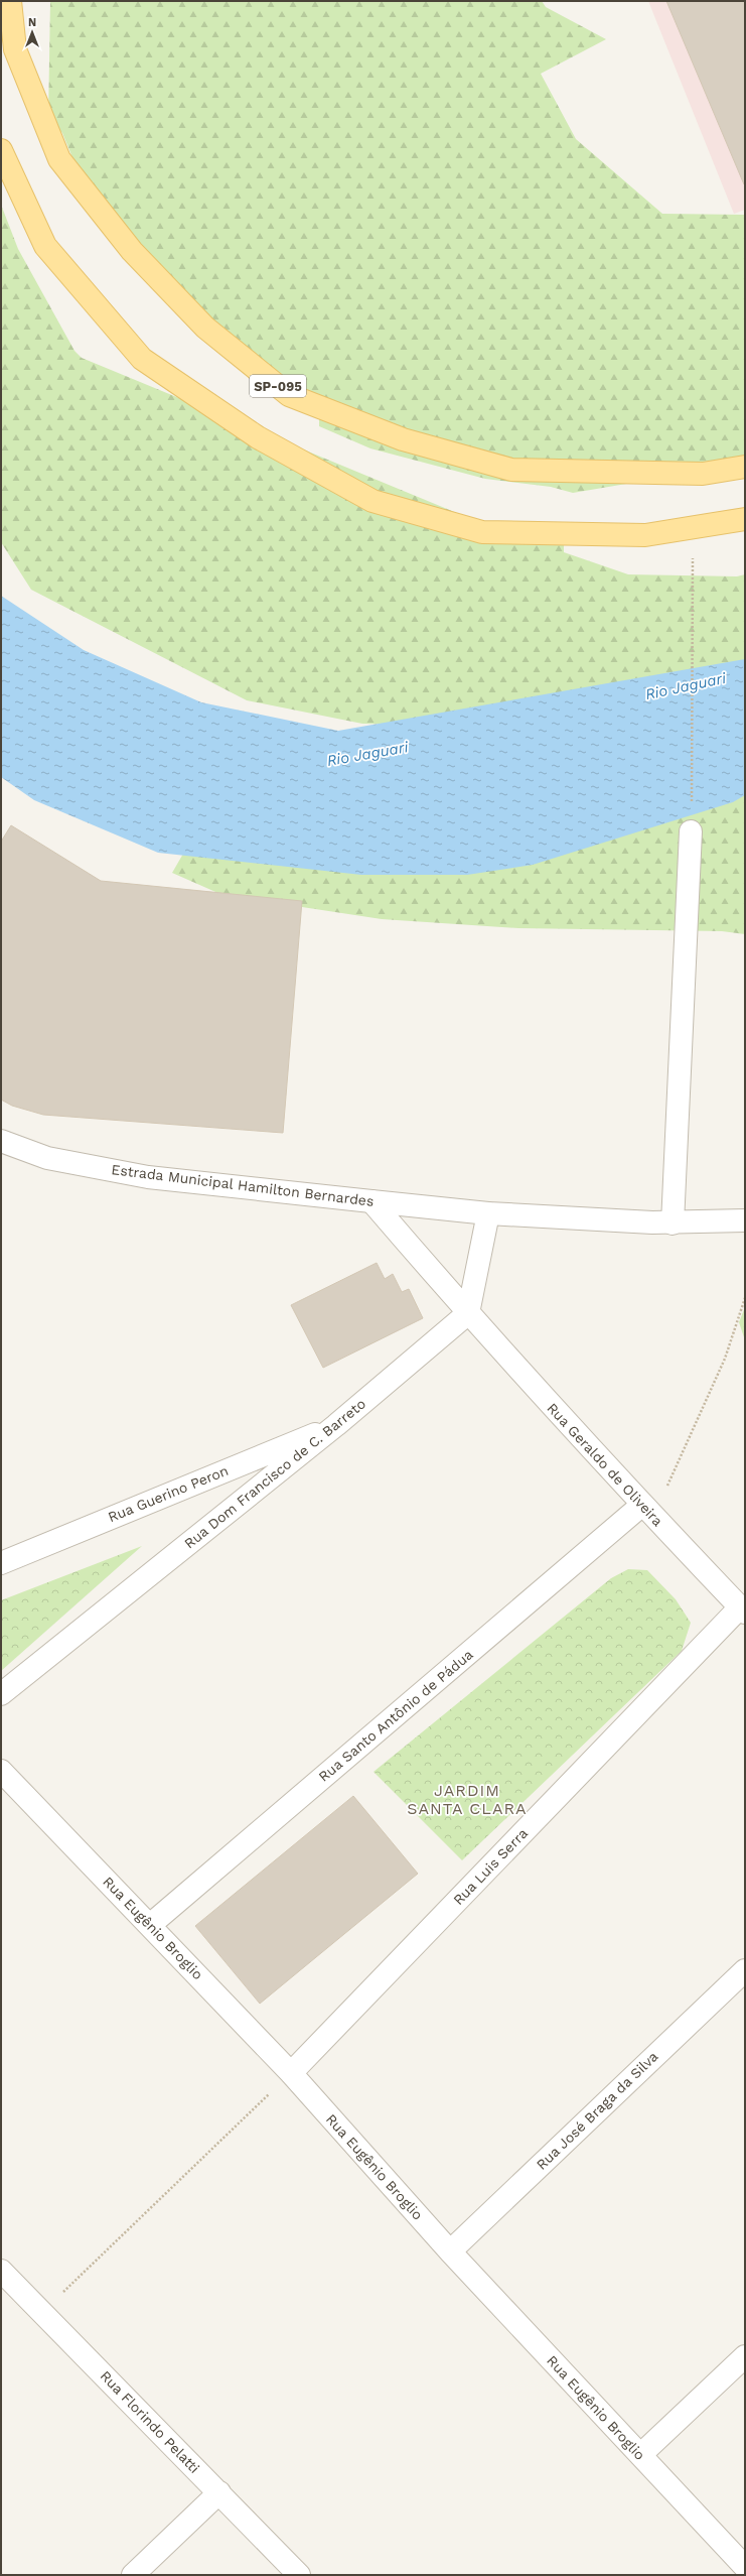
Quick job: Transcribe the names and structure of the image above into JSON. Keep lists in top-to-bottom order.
{
  "streets": {
    "main road": ["SP-095"],
    "street": [
      "Estrada Municipal Hamilton Bernardes",
      "Rua Geraldo de Oliveira",
      "Rua Dom Francisco de C. Barreto",
      "Rua Guerino Peron",
      "Rua Santo Antônio de Pádua",
      "Rua Luis Serra",
      "Rua Eugênio Broglio",
      "Rua José Braga da Silva",
      "Rua Florindo Pelatti"
    ]
  },
  "crossings": [
    ["Estrada Municipal Hamilton Bernardes", "Rua Geraldo de Oliveira"],
    ["Rua Geraldo de Oliveira", "Rua Dom Francisco de C. Barreto"],
    ["Rua Geraldo de Oliveira", "Rua Santo Antônio de Pádua"],
    ["Rua Geraldo de Oliveira", "Rua Luis Serra"],
    ["Rua Dom Francisco de C. Barreto", "Rua Guerino Peron"],
    ["Rua Santo Antônio de Pádua", "Rua Eugênio Broglio"],
    ["Rua Luis Serra", "Rua Eugênio Broglio"],
    ["Rua Eugênio Broglio", "Rua José Braga da Silva"]
  ],
  "districts": ["JARDIM SANTA CLARA"],
  "water": ["Rio Jaguari"],
  "north": "top"
}
